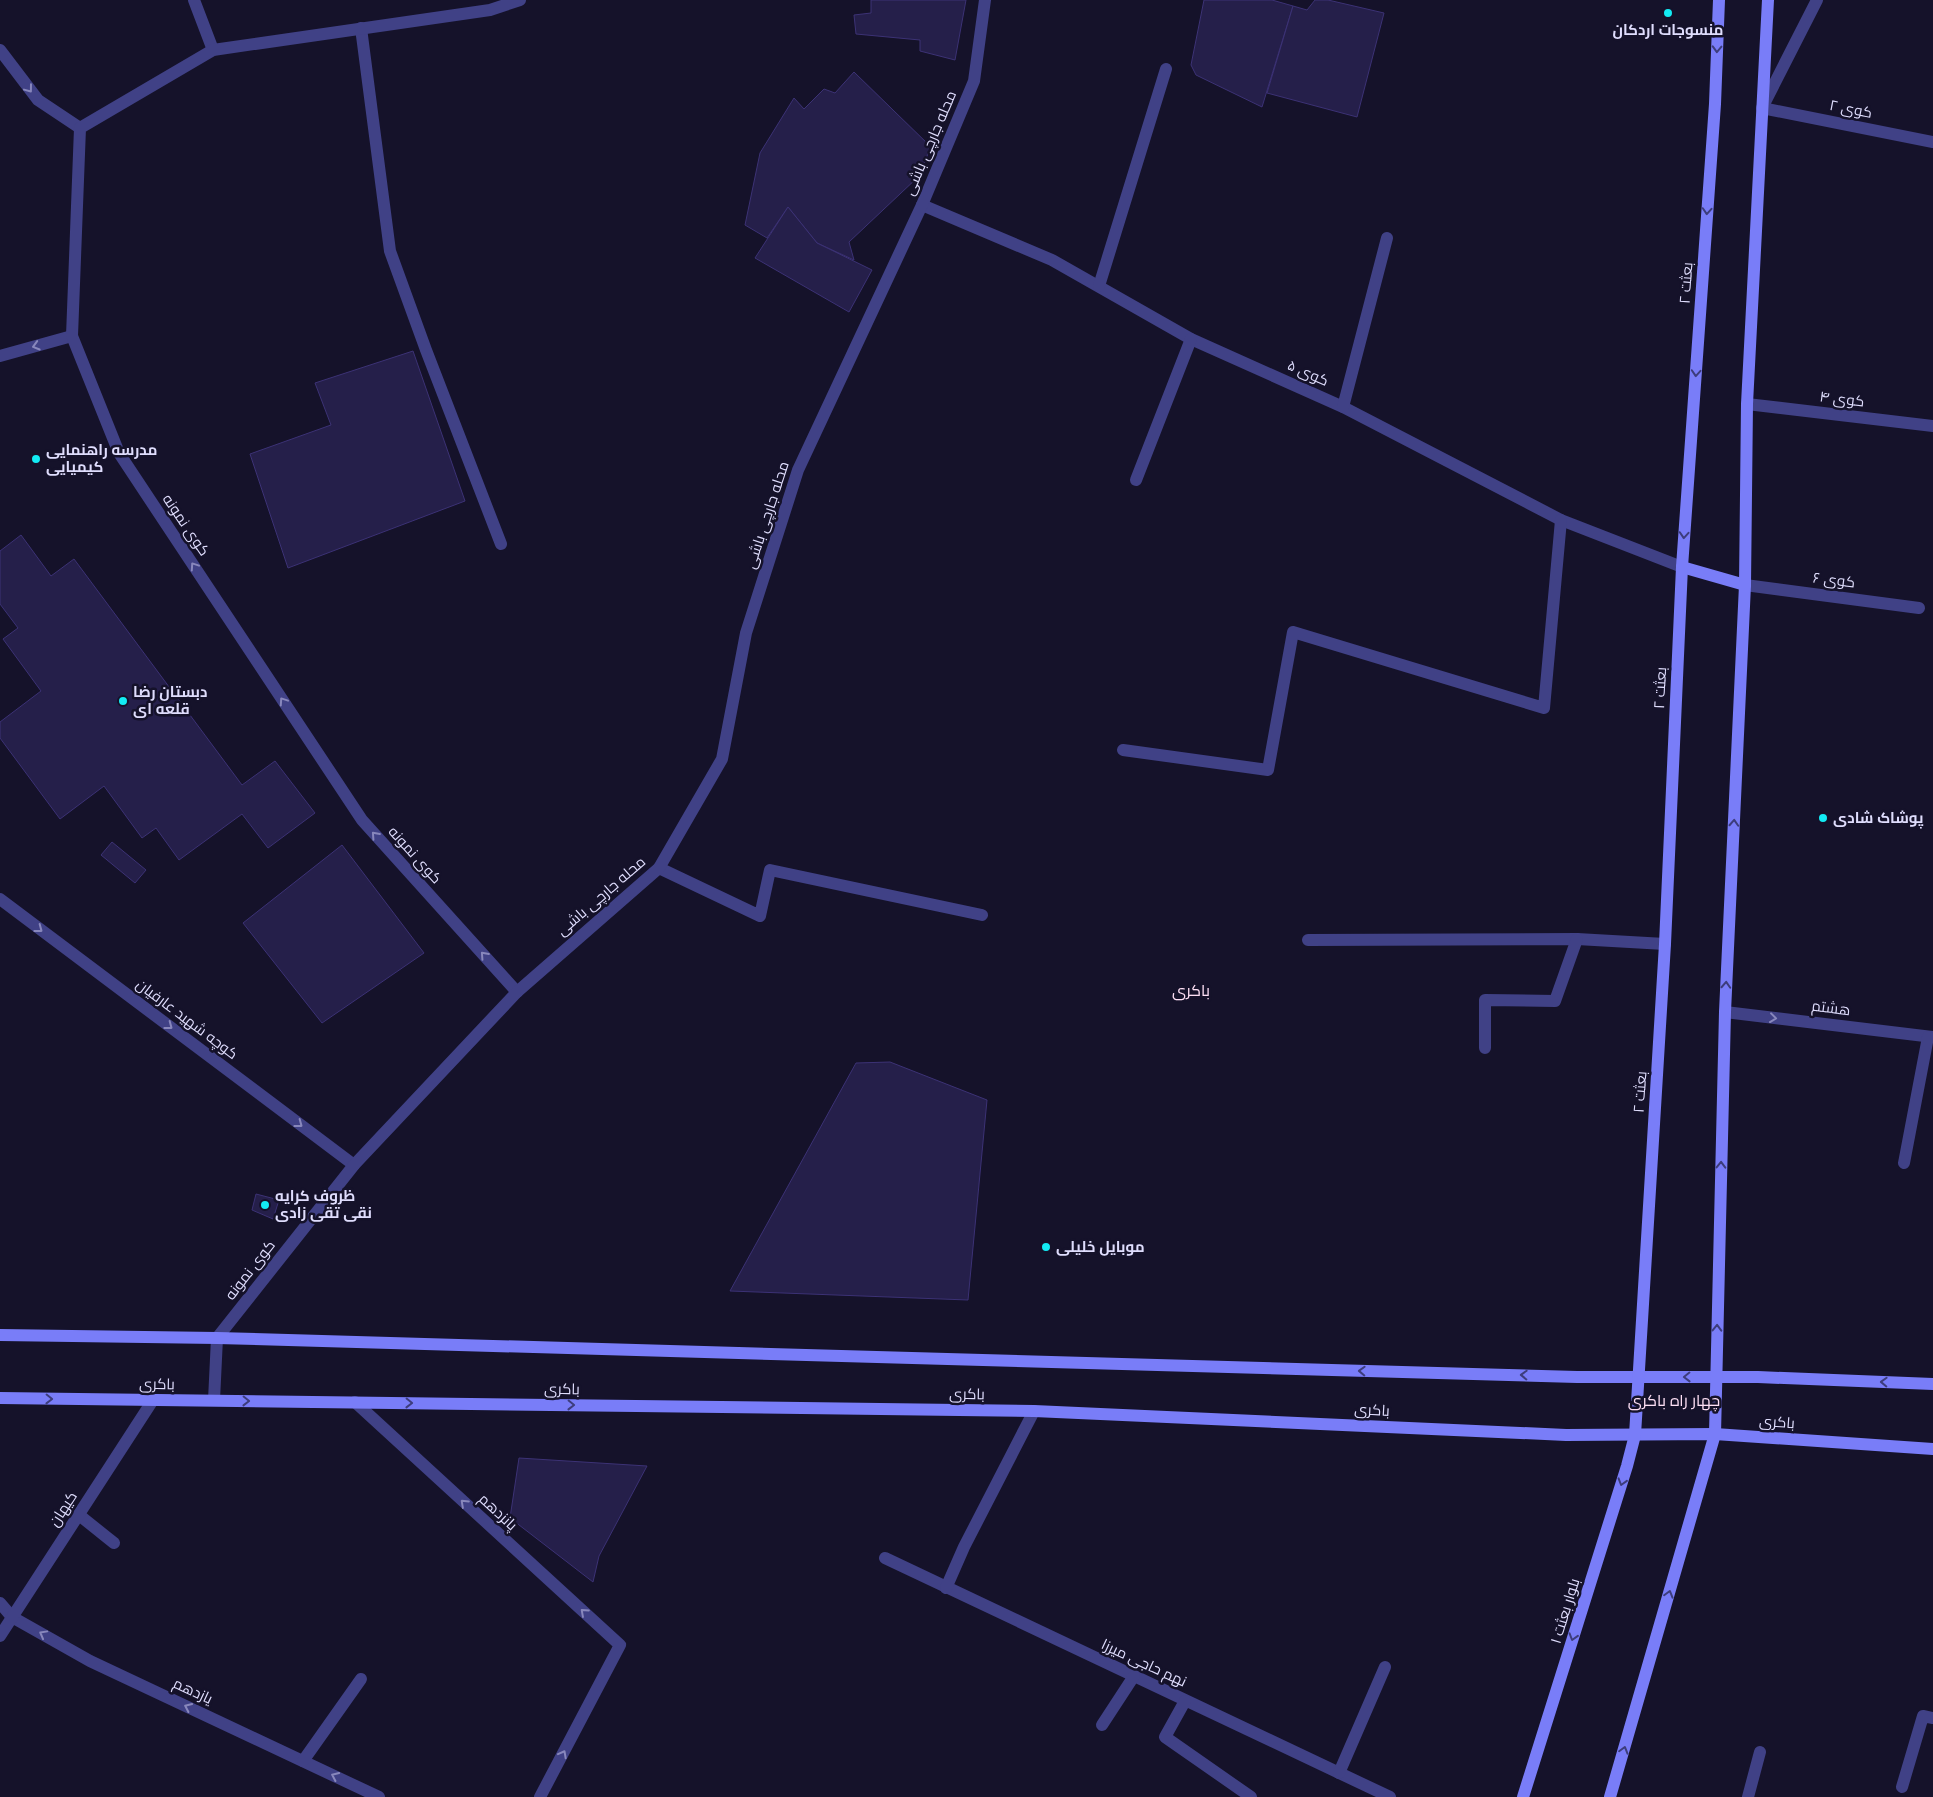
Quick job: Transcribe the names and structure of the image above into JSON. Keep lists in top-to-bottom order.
{
  "streets": {
    "main road": ["بعثت ۲", "باکری", "بلوار بعثت ۱"],
    "street": [
      "کوی ۲",
      "محله جارچی باشی",
      "کوی ۵",
      "کوی ۴",
      "کوی نمونه",
      "کوی ۶",
      "هشتم",
      "کوچه شهید عارفیان",
      "کیهان",
      "پانزدهم",
      "نهم حاجی میرزا",
      "یازدهم"
    ]
  },
  "crossings": [
    ["محله جارچی باشی", "کوی ۵"],
    ["محله جارچی باشی", "کوی نمونه"],
    ["بعثت ۲", "کوی ۵"],
    ["بعثت ۲", "باکری"],
    ["بعثت ۲", "بلوار بعثت ۱"],
    ["کوی نمونه", "کوچه شهید عارفیان"],
    ["باکری", "کیهان"],
    ["باکری", "پانزدهم"],
    ["باکری", "بلوار بعثت ۱"],
    ["کیهان", "یازدهم"]
  ],
  "one_way": [
    "کوی نمونه",
    "هشتم",
    "کوچه شهید عارفیان",
    "پانزدهم",
    "یازدهم"
  ],
  "districts": ["باکری", "چهار راه باکری"],
  "places": [
    "منسوجات اردکان",
    "مدرسه راهنمایی کیمیایی",
    "دبستان رضا قلعه ای",
    "پوشاک شادی",
    "ظروف کرایه نقی تقی زادی",
    "موبایل خلیلی"
  ]
}
